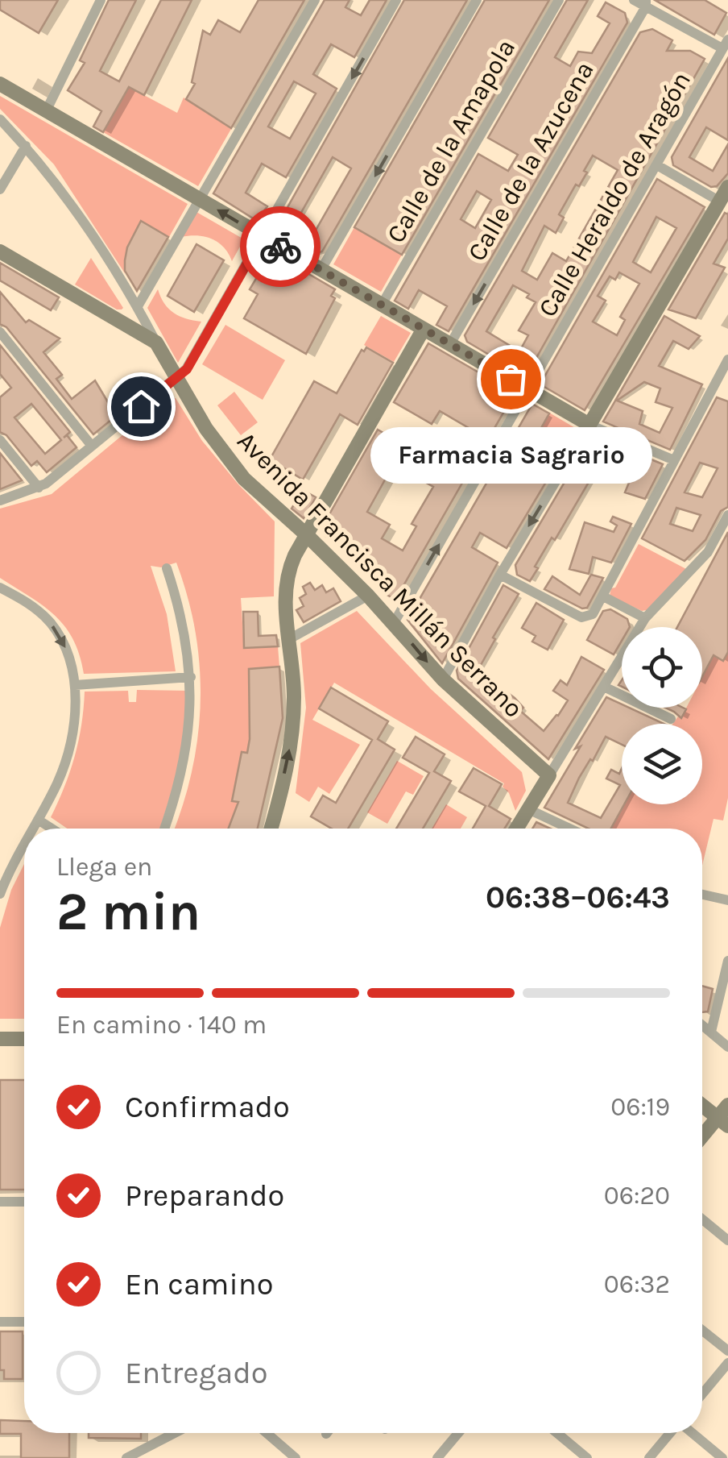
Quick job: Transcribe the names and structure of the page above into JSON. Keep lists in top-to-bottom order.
{
  "streets": {
    "street": [
      "Calle de la Amapola",
      "Calle de la Azucena",
      "Calle Heraldo de Aragón",
      "Avenida Francisca Millán Serrano"
    ]
  },
  "crossings": [
    ["Calle Heraldo de Aragón", "Avenida Francisca Millán Serrano"]
  ],
  "one_way": ["Calle de la Azucena"],
  "places": ["Farmacia Sagrario"],
  "page": {
    "bubble": "Farmacia Sagrario",
    "heading": ["2 min", "Llega en", "06:38–06:43"],
    "bar": "En camino · 140 m",
    "list": [
      ["Confirmado", "06:19"],
      ["Preparando", "06:20"],
      ["En camino", "06:32"],
      "Entregado"
    ]
  }
}
